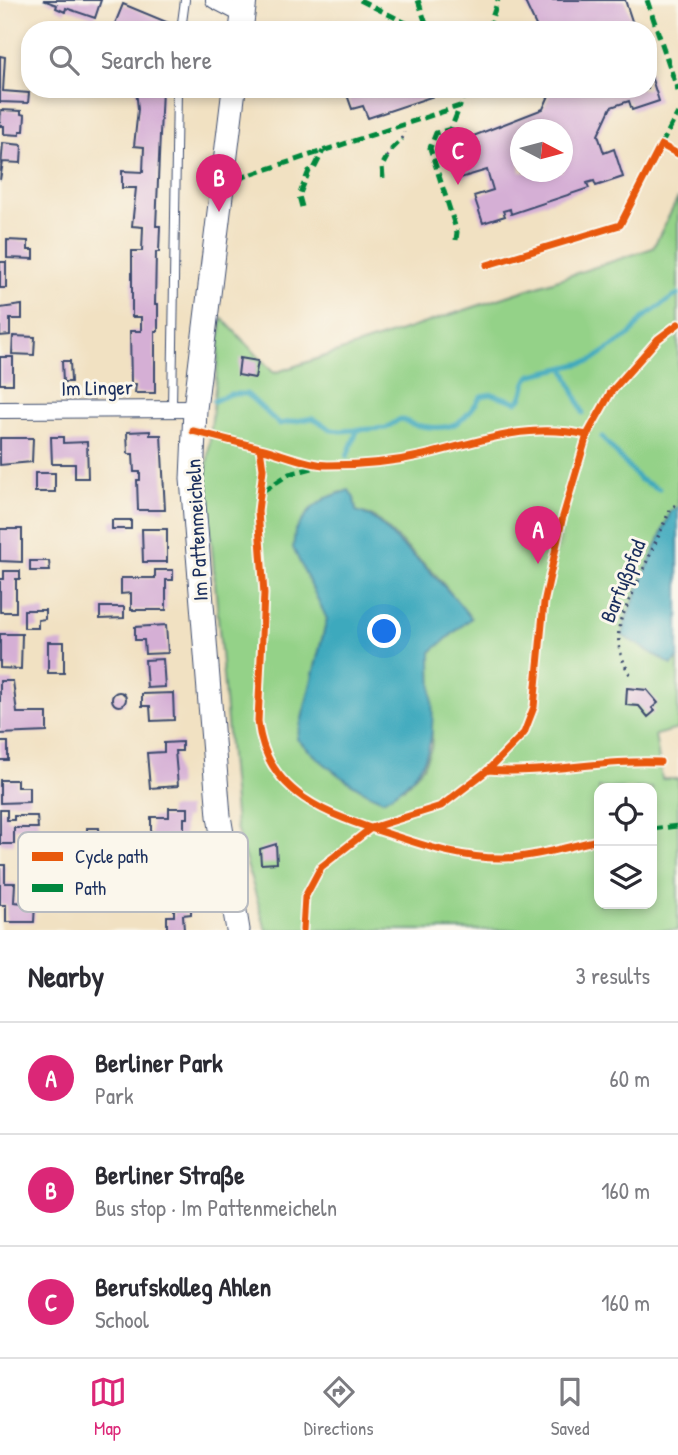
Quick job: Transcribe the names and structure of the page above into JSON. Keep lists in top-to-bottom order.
{
  "streets": {
    "street": ["Im Linger", "Im Pattenmeicheln"],
    "path": ["Barfußpfad"]
  },
  "crossings": [
    ["Im Linger", "Im Pattenmeicheln"]
  ],
  "legend": ["Cycle path", "Path"],
  "north": "right",
  "page": {
    "search": "Search here",
    "pins": ["C", "B", "A"],
    "heading": ["Nearby", "3 results"],
    "list": [
      {
        "mark": "A",
        "name": "Berliner Park",
        "note": "Park",
        "value": "60 m"
      },
      {
        "mark": "B",
        "name": "Berliner Straße",
        "note": "Bus stop · Im Pattenmeicheln",
        "value": "160 m"
      },
      {
        "mark": "C",
        "name": "Berufskolleg Ahlen",
        "note": "School",
        "value": "160 m"
      }
    ],
    "nav": ["Map", "Directions", "Saved"]
  }
}
